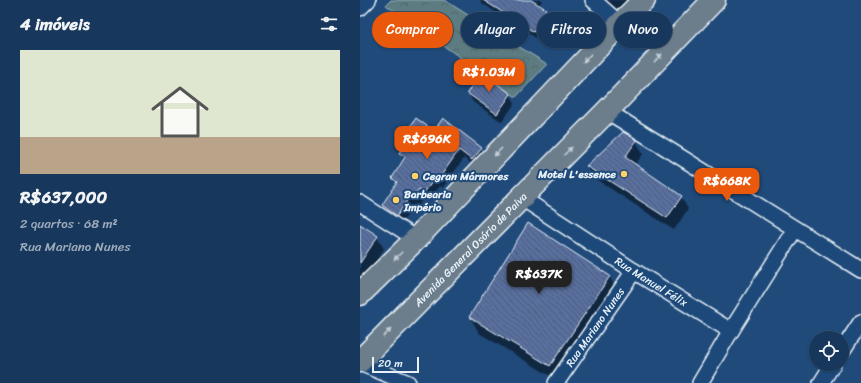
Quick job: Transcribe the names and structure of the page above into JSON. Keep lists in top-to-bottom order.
{
  "streets": {
    "main road": ["Avenida General Osório de Paiva"],
    "street": ["Rua Manuel Félix", "Rua Mariano Nunes"]
  },
  "crossings": [
    ["Avenida General Osório de Paiva", "Rua Manuel Félix"],
    ["Rua Manuel Félix", "Rua Mariano Nunes"]
  ],
  "places": ["Motel L'essence", "Cegran Mármores", "Barbearia Império"],
  "scale_bar": "20 m",
  "page": {
    "heading": "4 imóveis",
    "chip": [
      "Comprar",
      "Alugar",
      "Filtros",
      "Novo"
    ],
    "list": [
      {
        "name": "R$637,000",
        "note": "2 quartos · 68 m² · Rua Mariano Nunes"
      }
    ],
    "price": [
      "R$1.03M",
      "R$696K",
      "R$668K",
      "R$637K"
    ],
    "scale": "20 m"
  }
}
